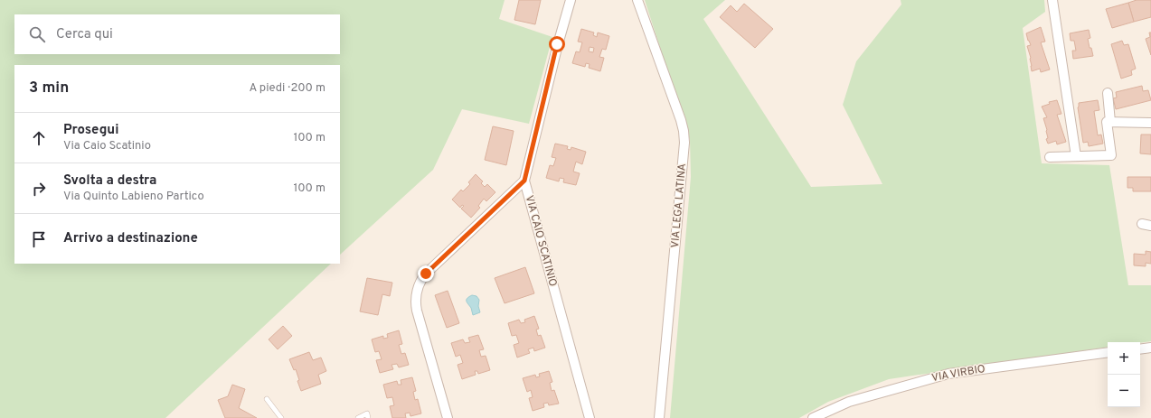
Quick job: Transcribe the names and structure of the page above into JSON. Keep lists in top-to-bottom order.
{
  "streets": {
    "street": ["VIA LEGA LATINA", "VIA CAIO SCATINIO", "VIA VIRBIO"]
  },
  "page": {
    "search": "Cerca qui",
    "heading": ["3 min", "A piedi · 200 m"],
    "list": [
      ["Prosegui", "Via Caio Scatinio", "100 m"],
      ["Svolta a destra", "Via Quinto Labieno Partico", "100 m"],
      "Arrivo a destinazione"
    ],
    "map_buttons": ["+", "−"]
  }
}
